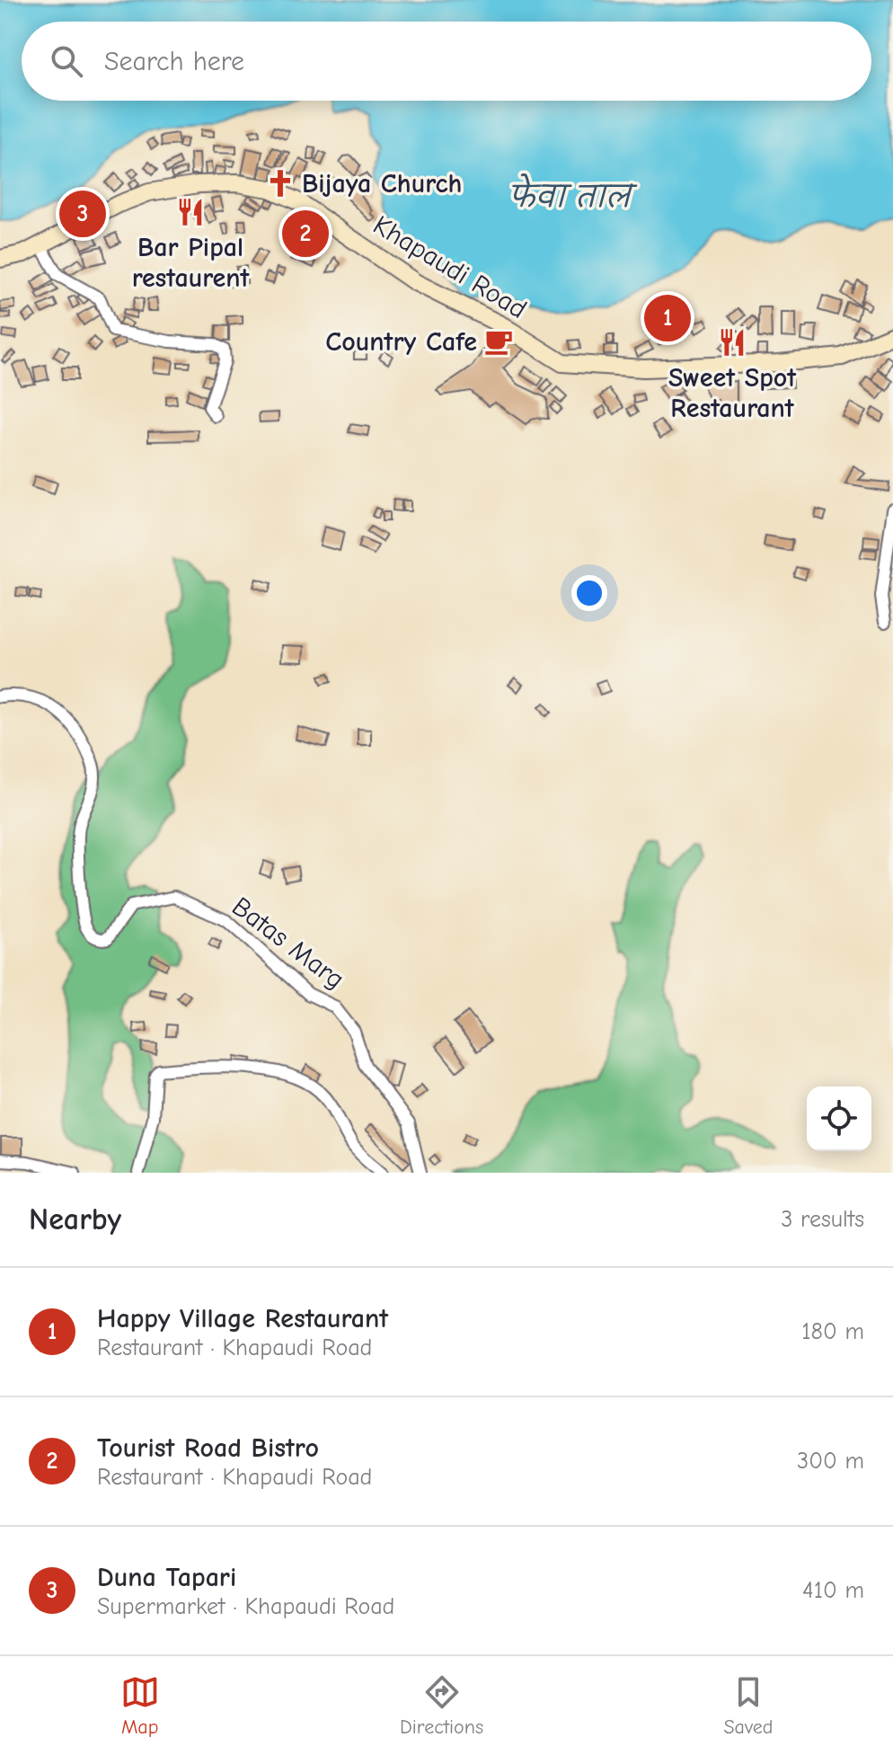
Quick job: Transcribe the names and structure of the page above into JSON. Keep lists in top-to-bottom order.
{
  "streets": {
    "main road": ["Khapaudi Road"],
    "street": ["Batas Marg"]
  },
  "water": ["फेवा ताल"],
  "places": {
    "church": ["Bijaya Church"],
    "restaurant": ["Bar Pipal restaurent", "Sweet Spot Restaurant"],
    "cafe": ["Country Cafe"]
  },
  "page": {
    "search": "Search here",
    "pins": ["3", "2", "1"],
    "heading": ["Nearby", "3 results"],
    "list": [
      {
        "mark": "1",
        "name": "Happy Village Restaurant",
        "note": "Restaurant · Khapaudi Road",
        "value": "180 m"
      },
      {
        "mark": "2",
        "name": "Tourist Road Bistro",
        "note": "Restaurant · Khapaudi Road",
        "value": "300 m"
      },
      {
        "mark": "3",
        "name": "Duna Tapari",
        "note": "Supermarket · Khapaudi Road",
        "value": "410 m"
      }
    ],
    "nav": ["Map", "Directions", "Saved"]
  }
}
